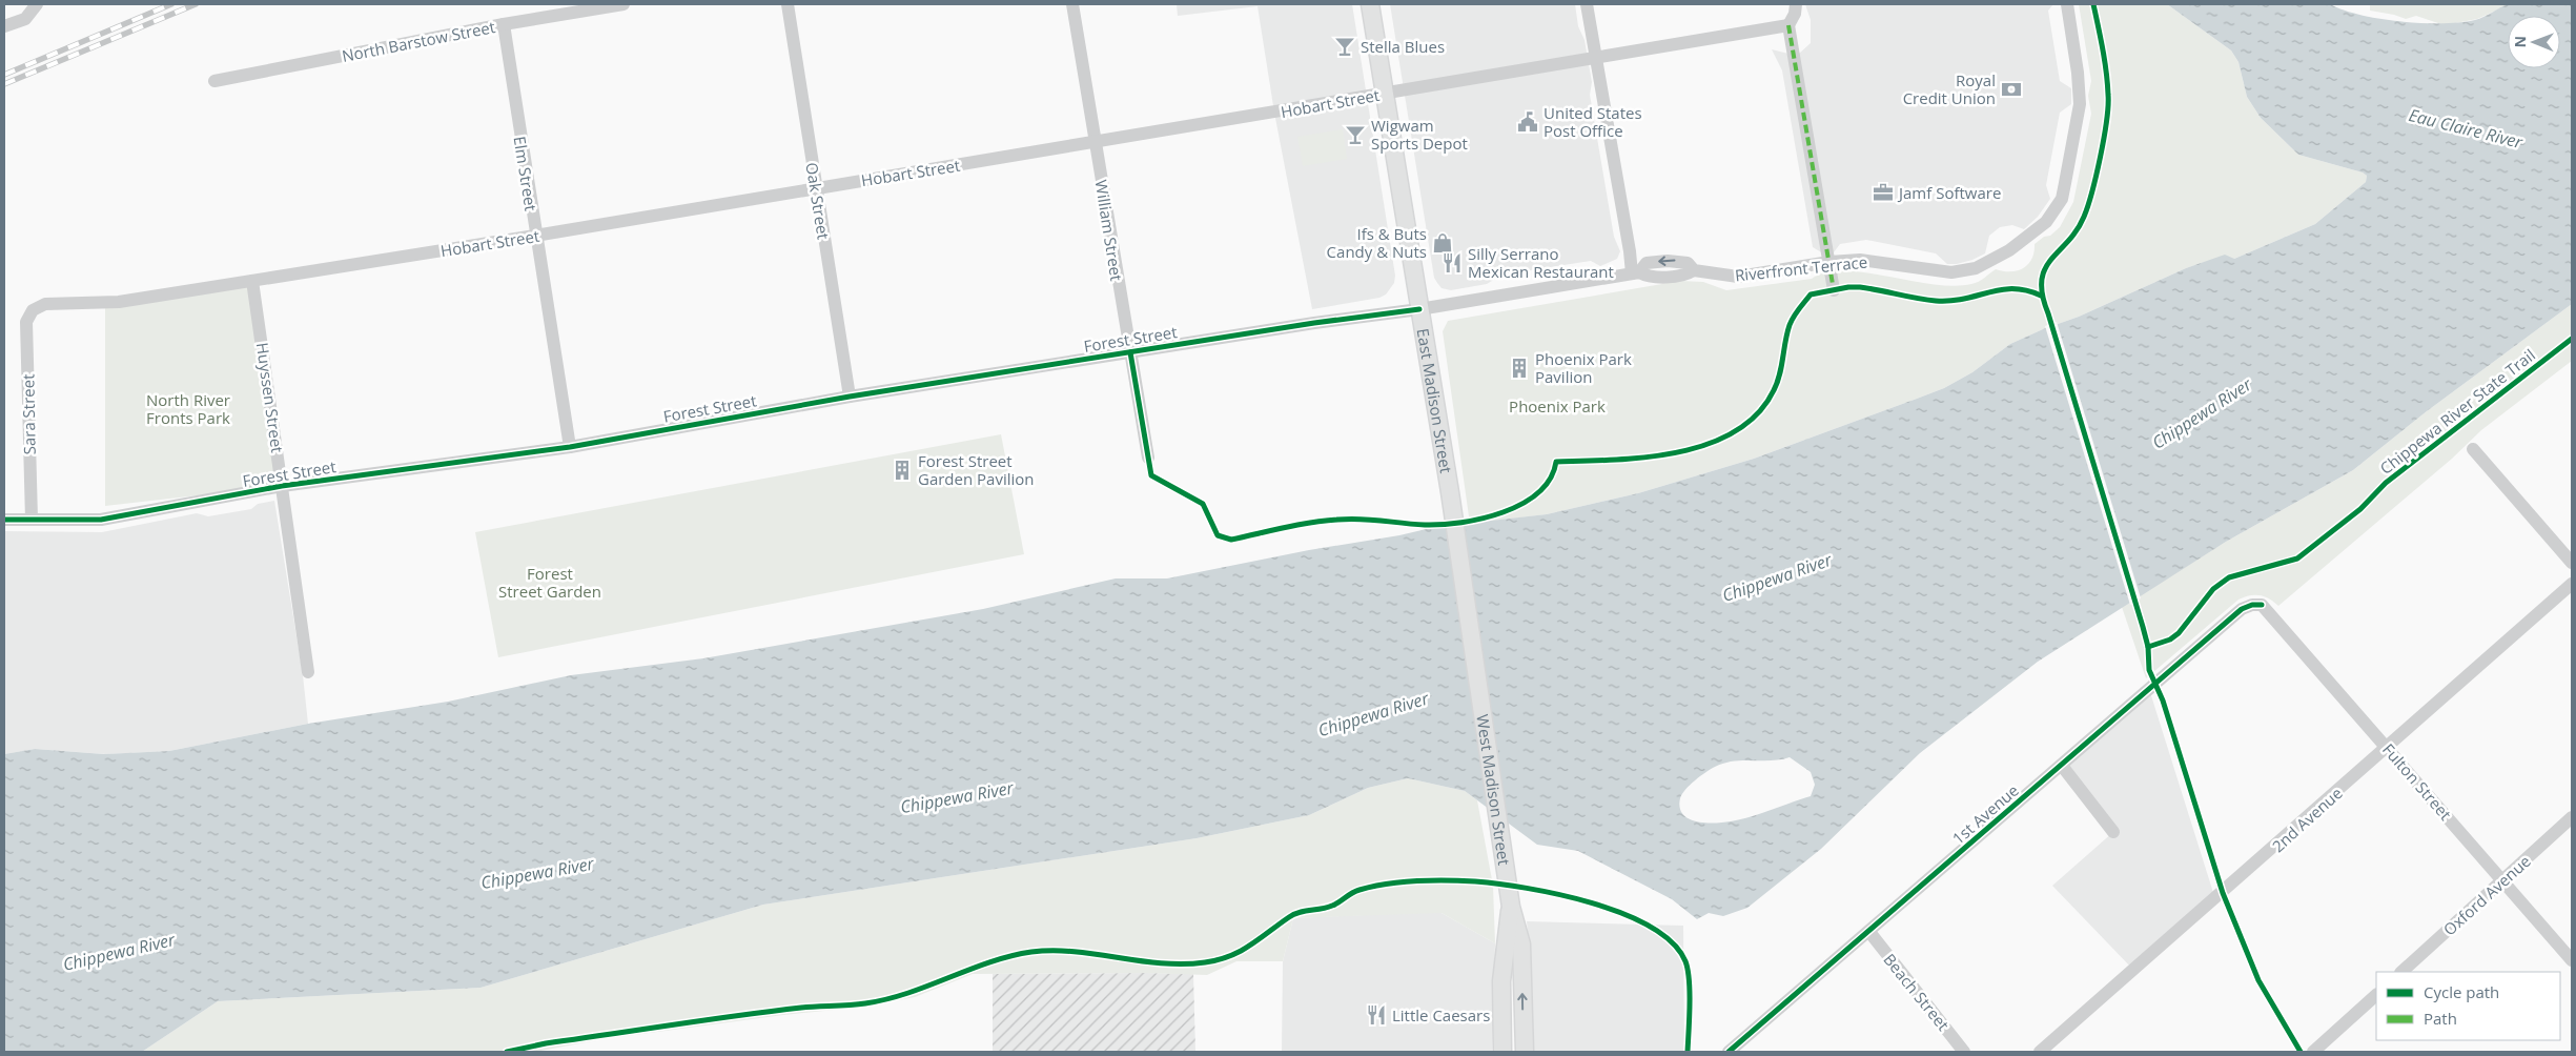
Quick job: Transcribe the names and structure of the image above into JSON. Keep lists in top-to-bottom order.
{
  "streets": {
    "main road": ["East Madison Street", "West Madison Street"],
    "street": [
      "North Barstow Street",
      "Hobart Street",
      "Elm Street",
      "Oak Street",
      "William Street",
      "Riverfront Terrace",
      "Forest Street",
      "Huyssen Street",
      "Sara Street",
      "Fulton Street",
      "1st Avenue",
      "2nd Avenue",
      "Oxford Avenue",
      "Beach Street"
    ],
    "cycle path": ["Chippewa River State Trail"]
  },
  "crossings": [
    ["North Barstow Street", "Elm Street"],
    ["Hobart Street", "Elm Street"],
    ["Hobart Street", "Oak Street"],
    ["Hobart Street", "William Street"],
    ["Hobart Street", "Huyssen Street"],
    ["Hobart Street", "East Madison Street"],
    ["Hobart Street", "Sara Street"],
    ["Elm Street", "Forest Street"],
    ["Oak Street", "Forest Street"],
    ["William Street", "Forest Street"],
    ["Riverfront Terrace", "Forest Street"],
    ["Riverfront Terrace", "East Madison Street"],
    ["Forest Street", "Huyssen Street"],
    ["Forest Street", "East Madison Street"],
    ["Forest Street", "Sara Street"],
    ["East Madison Street", "West Madison Street"],
    ["Fulton Street", "1st Avenue"],
    ["Fulton Street", "2nd Avenue"],
    ["Fulton Street", "Oxford Avenue"],
    ["1st Avenue", "Beach Street"]
  ],
  "water": ["Eau Claire River", "Chippewa River"],
  "parks": ["North River Fronts Park", "Phoenix Park", "Forest Street Garden"],
  "places": {
    "bar": ["Stella Blues", "Wigwam Sports Depot"],
    "bank": ["Royal Credit Union"],
    "public building": ["United States Post Office"],
    "office": ["Jamf Software"],
    "shop": ["Ifs & Buts Candy & Nuts"],
    "restaurant": ["Silly Serrano Mexican Restaurant", "Little Caesars"],
    "building": ["Phoenix Park Pavilion", "Forest Street Garden Pavilion"]
  },
  "legend": ["Cycle path", "Path"],
  "north": "left"
}
